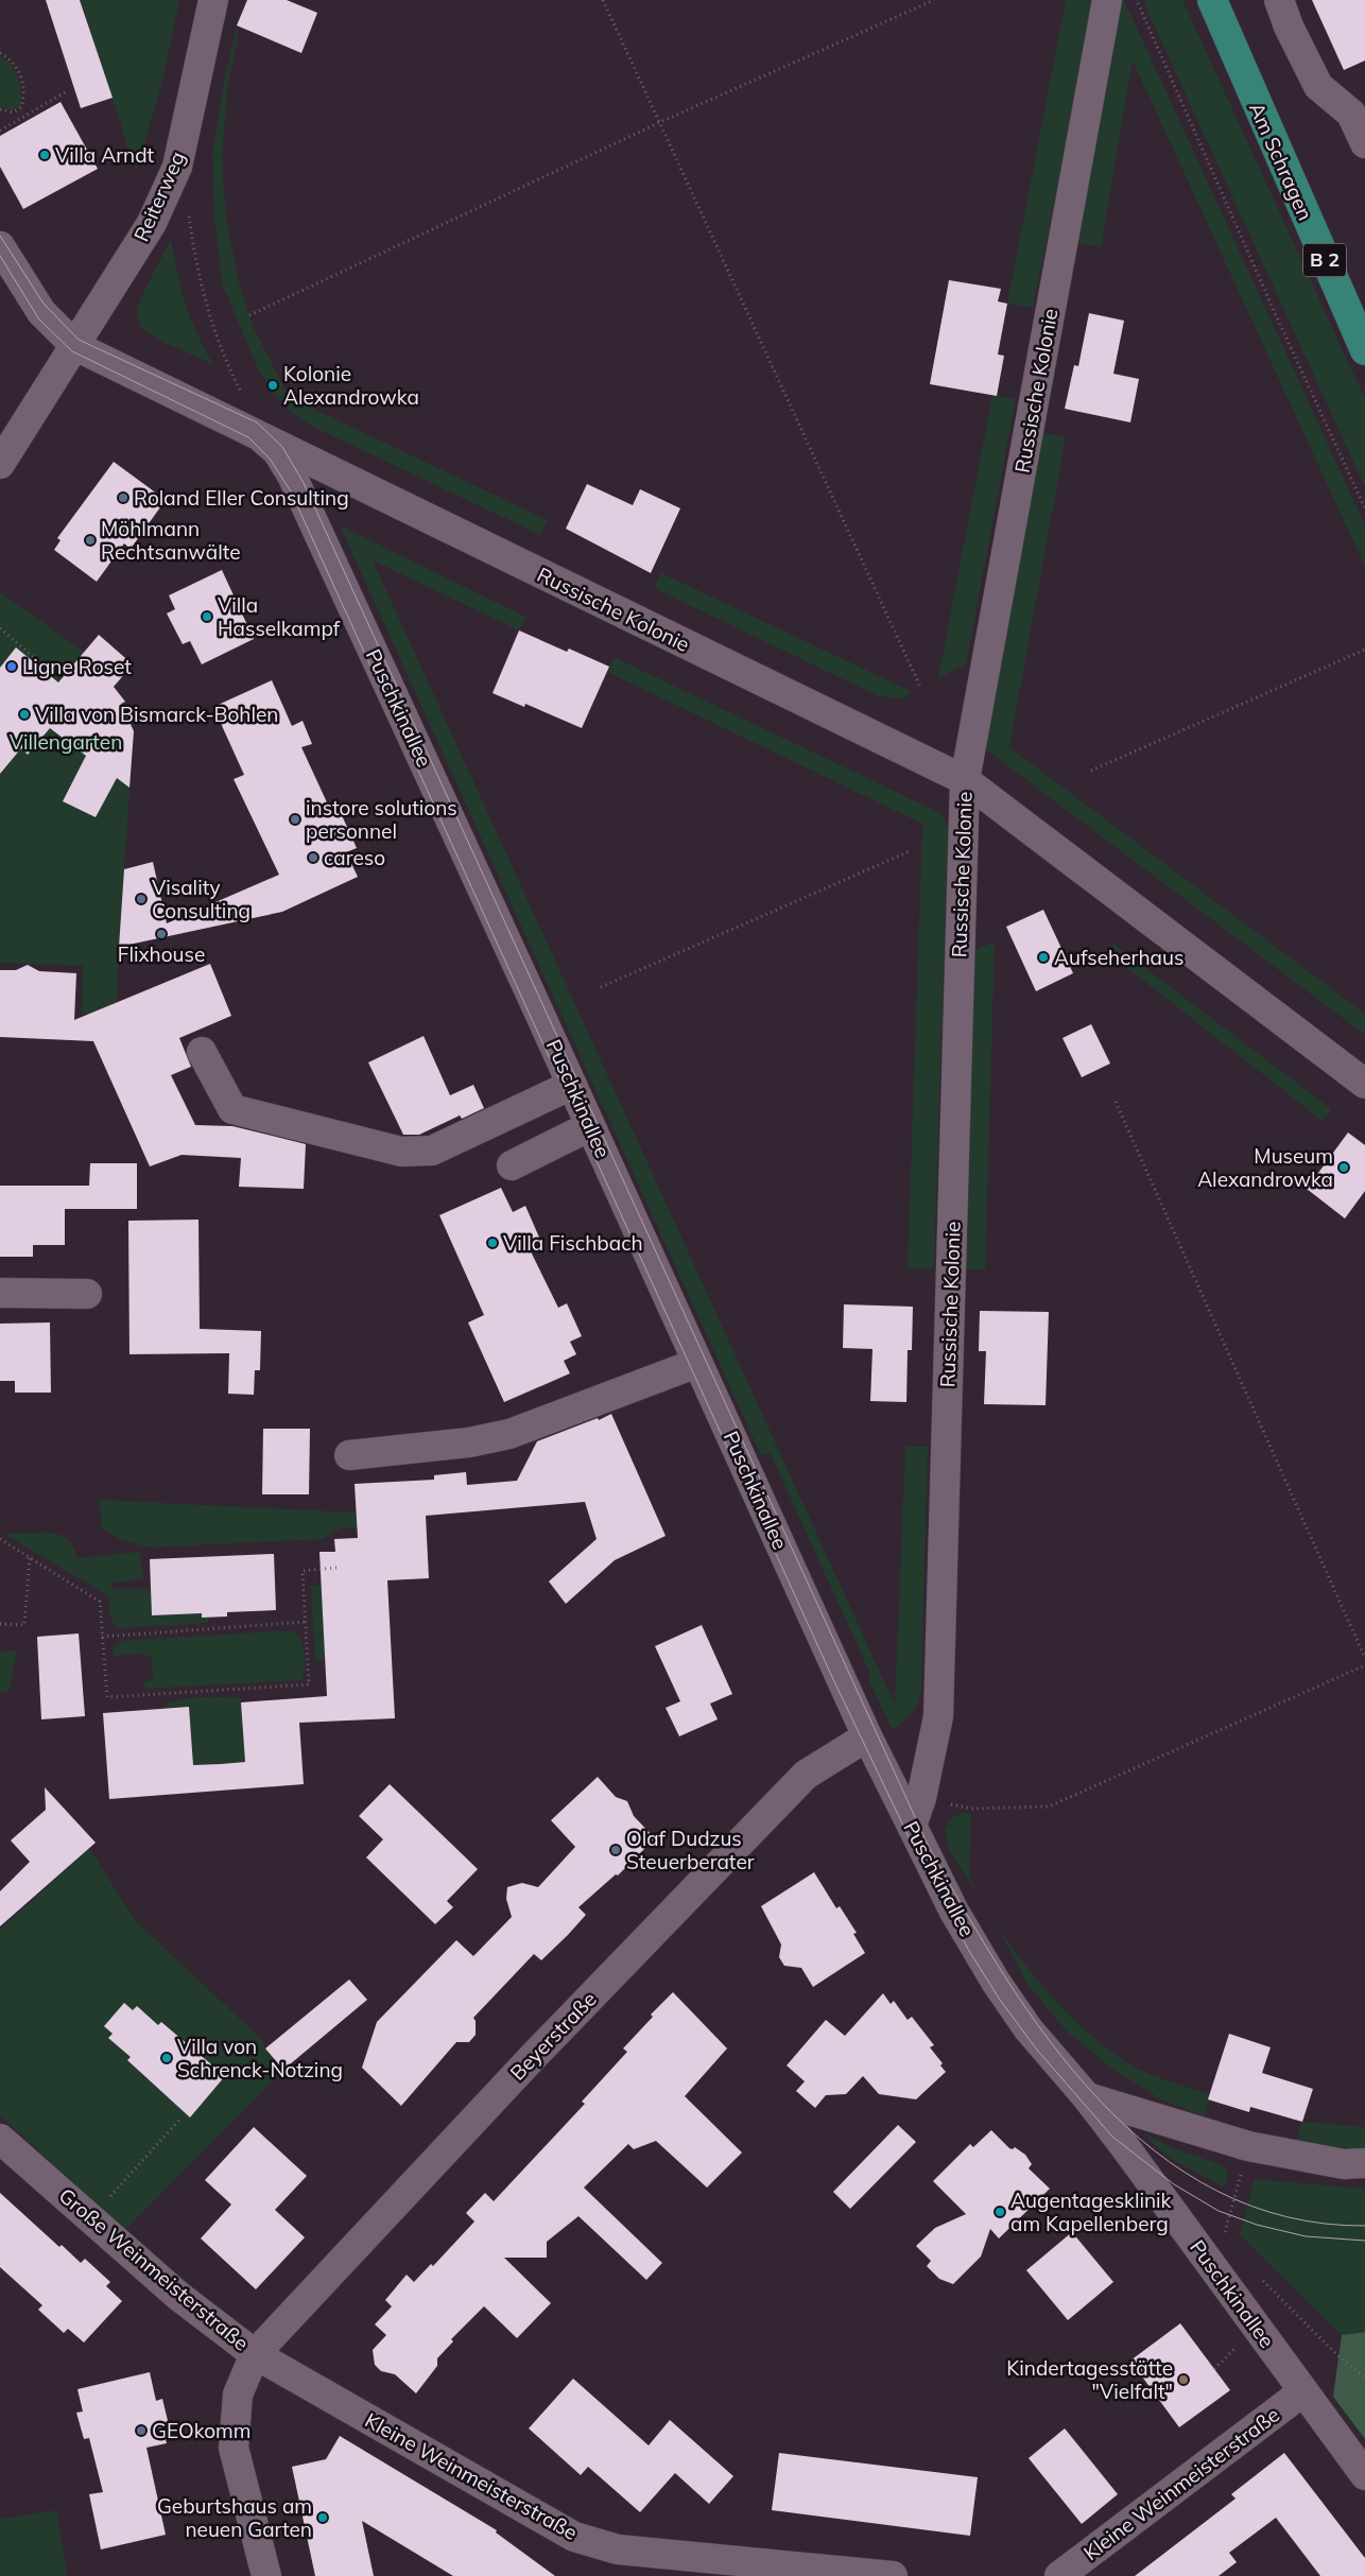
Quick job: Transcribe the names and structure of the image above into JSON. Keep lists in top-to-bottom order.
{
  "streets": {
    "main road": ["Am Schragen", "B 2"],
    "street": [
      "Reiterweg",
      "Russische Kolonie",
      "Puschkinallee",
      "Beyerstraße",
      "Große Weinmeisterstraße",
      "Kleine Weinmeisterstraße"
    ]
  },
  "crossings": [
    ["Reiterweg", "Russische Kolonie"],
    ["Russische Kolonie", "Puschkinallee"],
    ["Puschkinallee", "Beyerstraße"],
    ["Puschkinallee", "Kleine Weinmeisterstraße"],
    ["Beyerstraße", "Große Weinmeisterstraße"],
    ["Beyerstraße", "Kleine Weinmeisterstraße"],
    ["Große Weinmeisterstraße", "Kleine Weinmeisterstraße"]
  ],
  "parks": ["Villengarten"],
  "places": [
    "Villa Arndt",
    "Kolonie Alexandrowka",
    "Roland Eller Consulting",
    "Möhlmann Rechtsanwälte",
    "Villa Hasselkampf",
    "Ligne Roset",
    "Villa von Bismarck-Bohlen",
    "instore solutions personnel",
    "careso",
    "Visality Consulting",
    "Flixhouse",
    "Aufseherhaus",
    "Museum Alexandrowka",
    "Villa Fischbach",
    "Olaf Dudzus Steuerberater",
    "Villa von Schrenck-Notzing",
    "Augentagesklinik am Kapellenberg",
    "Kindertagesstätte \"Vielfalt\"",
    "GEOkomm",
    "Geburtshaus am neuen Garten"
  ]
}
